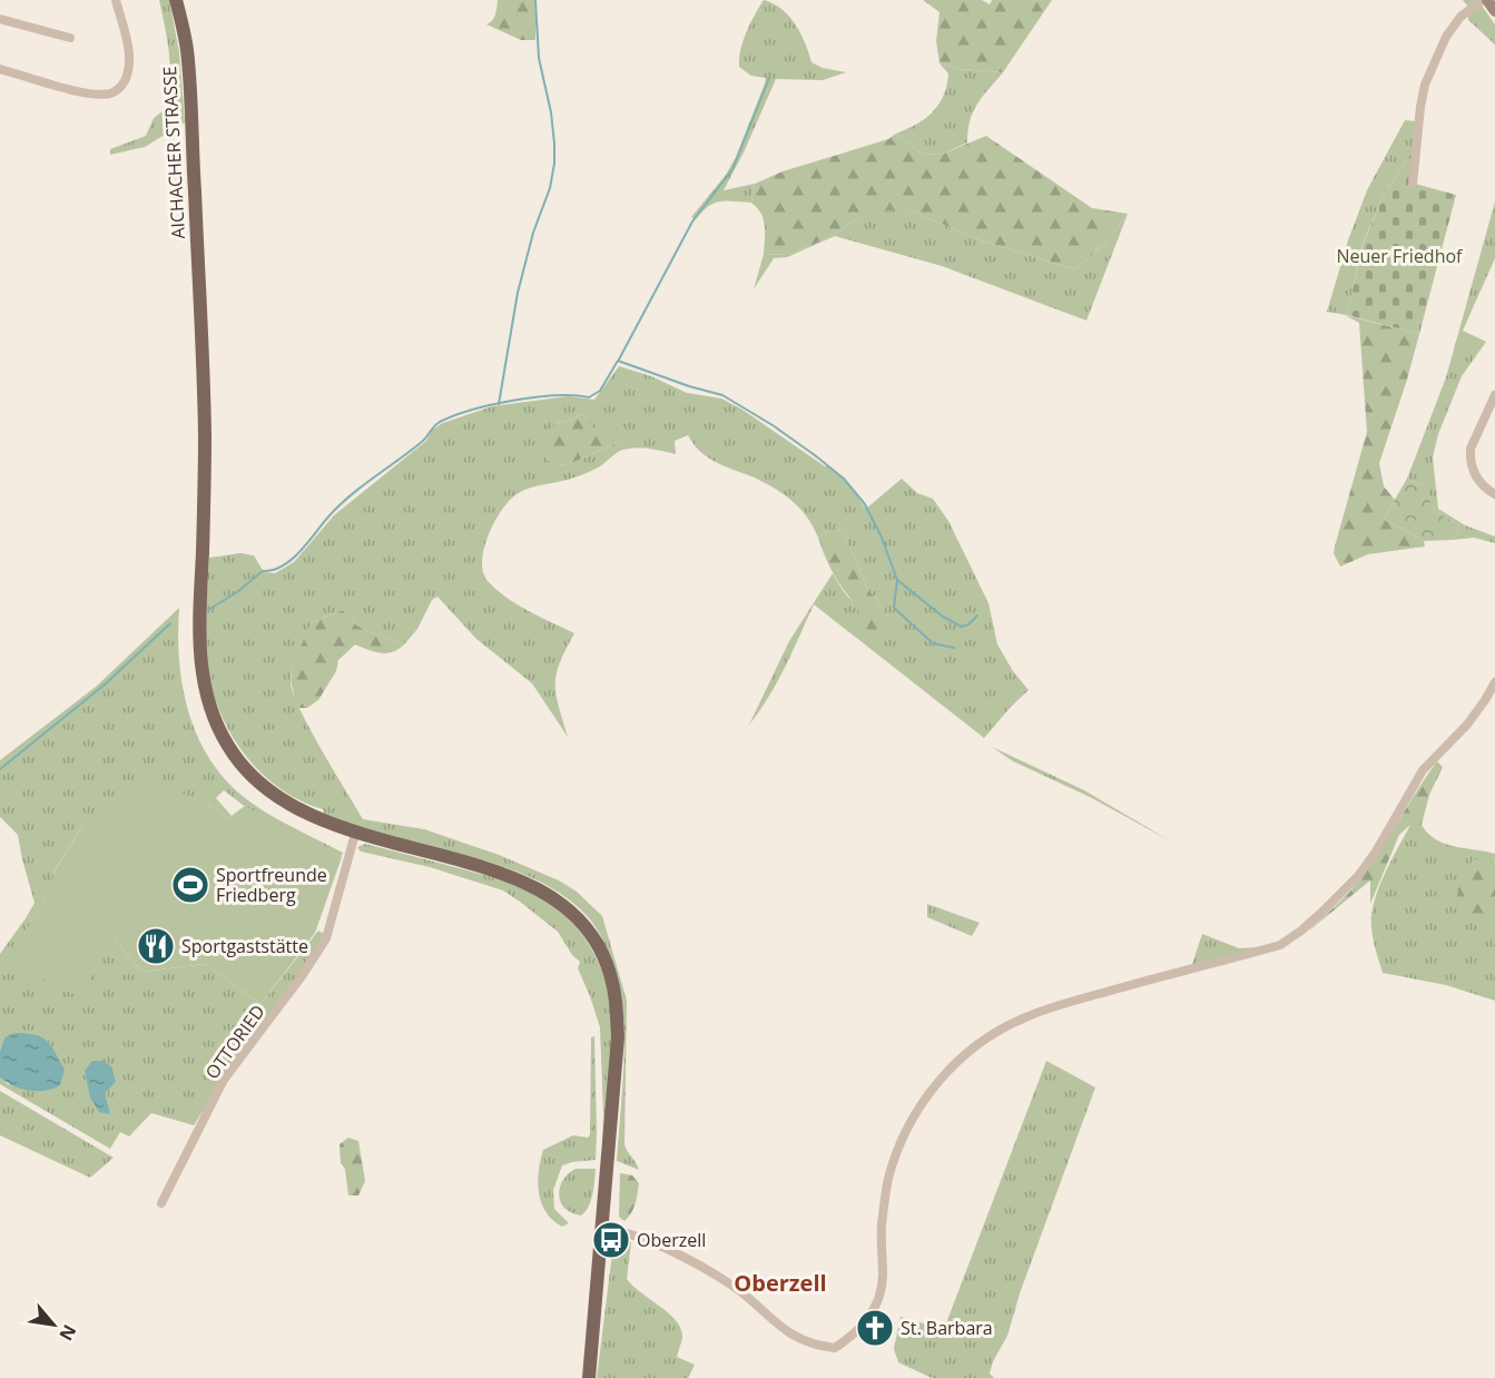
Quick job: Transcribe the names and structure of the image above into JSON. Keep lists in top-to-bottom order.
{
  "streets": {
    "main road": ["AICHACHER STRASSE"],
    "street": ["OTTORIED"]
  },
  "crossings": [
    ["AICHACHER STRASSE", "OTTORIED"]
  ],
  "districts": ["Oberzell"],
  "parks": ["Neuer Friedhof"],
  "places": {
    "sports": ["Sportfreunde Friedberg"],
    "restaurant": ["Sportgaststätte"],
    "bus stop": ["Oberzell"],
    "church": ["St. Barbara"]
  },
  "north": "bottom right"
}
